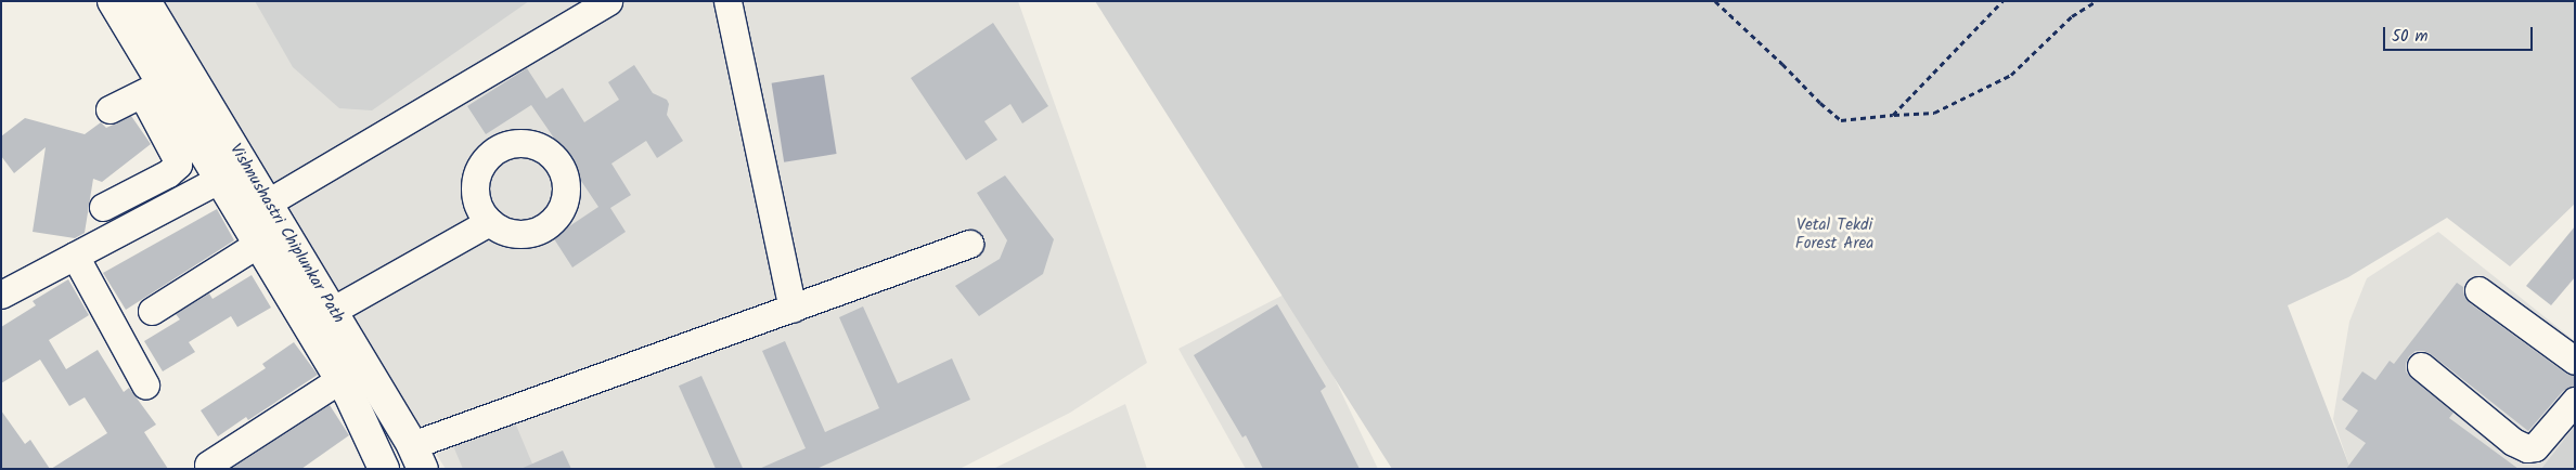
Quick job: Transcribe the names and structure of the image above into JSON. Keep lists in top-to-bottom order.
{
  "streets": {
    "main road": ["Vishnushastri Chiplunkar Path"]
  },
  "parks": ["Vetal Tekdi Forest Area"],
  "scale_bar": "50 m"
}
